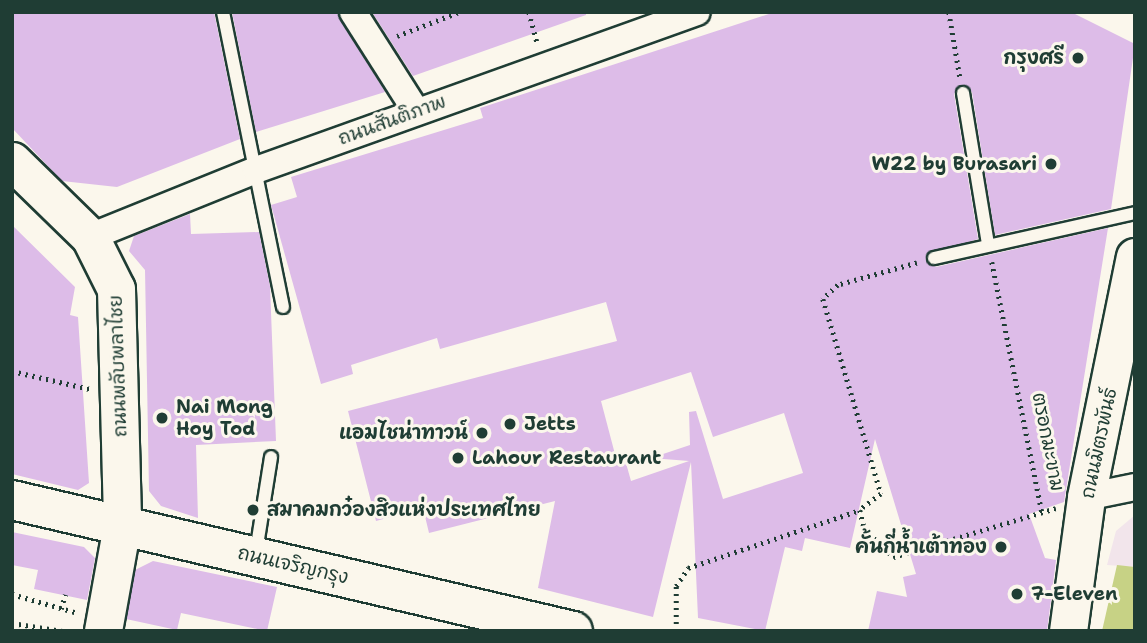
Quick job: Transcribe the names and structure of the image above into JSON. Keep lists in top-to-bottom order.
{
  "streets": {
    "main road": ["ถนนเจริญกรุง"],
    "street": ["ถนนสันติภาพ", "ถนนพลับพลาไชย", "ถนนมิตรพันธ์"],
    "path": ["ตรอกมะขาม"]
  },
  "crossings": [
    ["ถนนสันติภาพ", "ถนนพลับพลาไชย"],
    ["ถนนพลับพลาไชย", "ถนนเจริญกรุง"]
  ],
  "places": [
    "กรุงศรี",
    "W22 by Burasari",
    "Nai Mong Hoy Tod",
    "Jetts",
    "แอมไชน่าทาวน์",
    "Lahour Restaurant",
    "สมาคมกว๋องสิวแห่งประเทศไทย",
    "คั้นกี่น้ำเต้าทอง",
    "7-Eleven"
  ]
}
